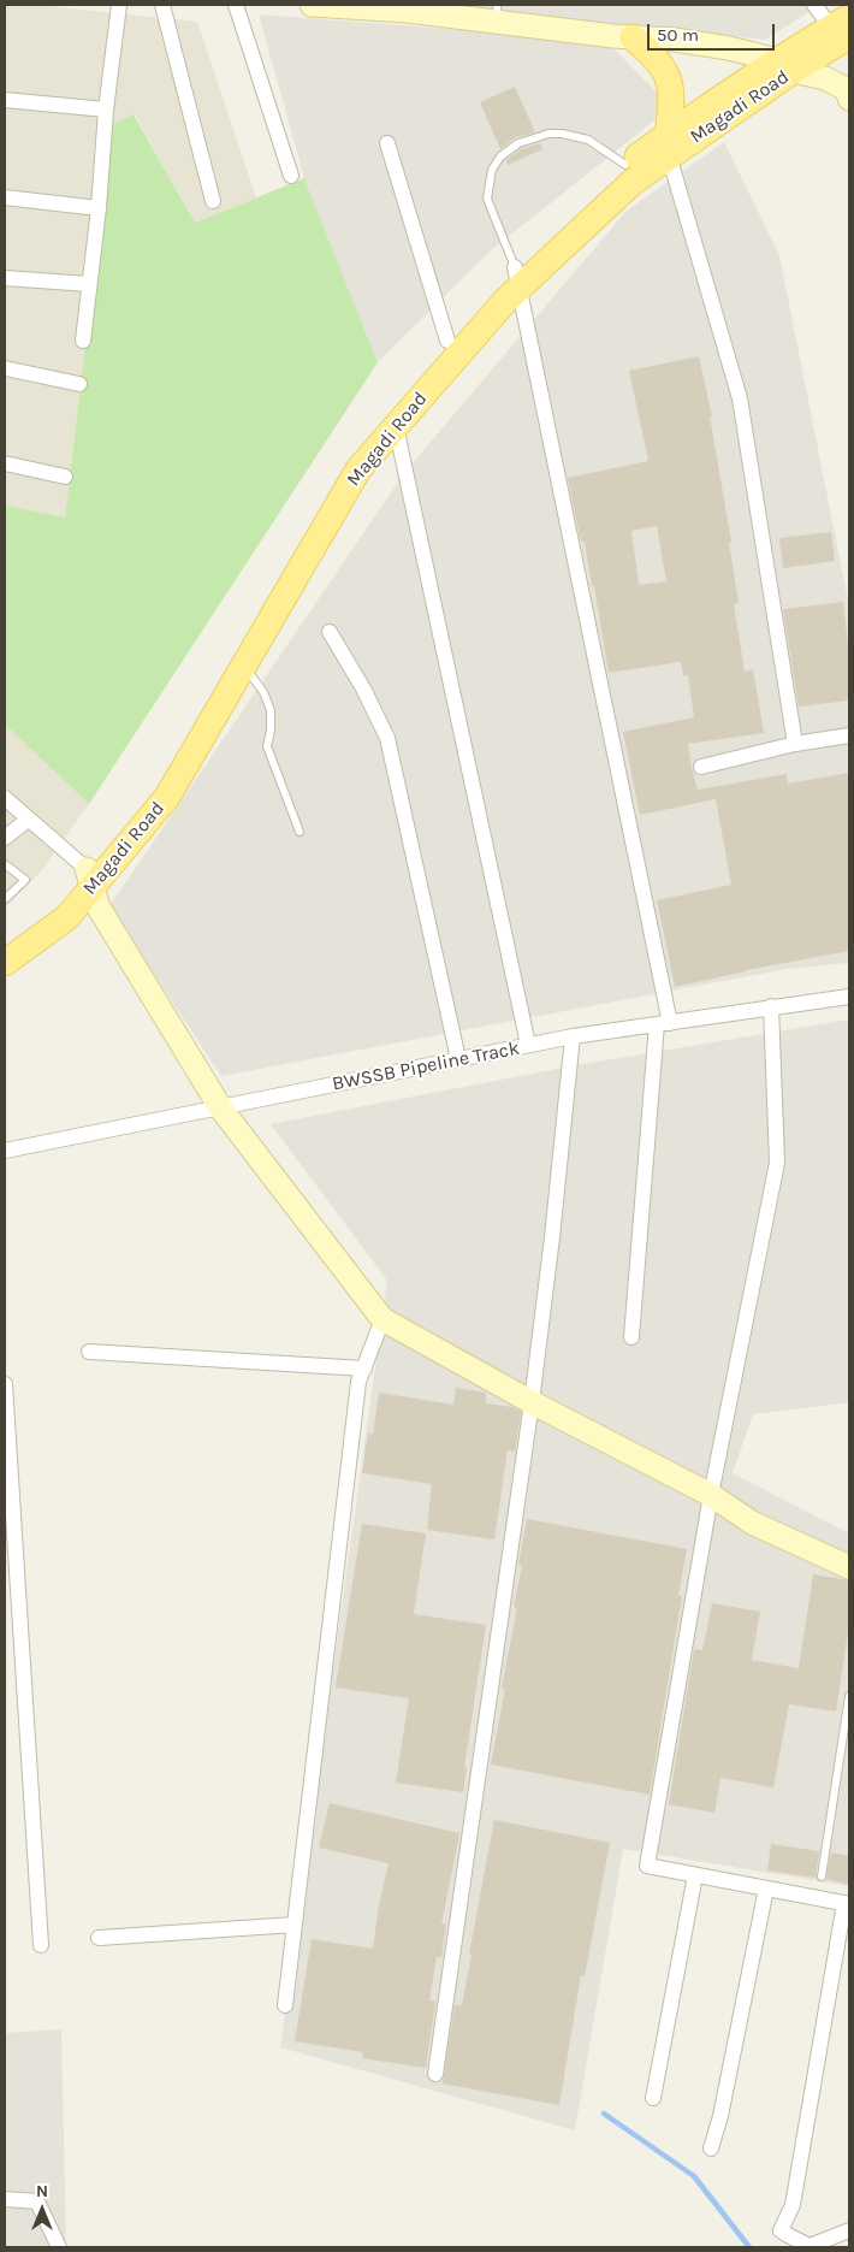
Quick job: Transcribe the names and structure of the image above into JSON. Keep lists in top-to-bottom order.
{
  "streets": {
    "main road": ["Magadi Road"],
    "street": ["BWSSB Pipeline Track"]
  },
  "scale_bar": "50 m",
  "north": "top"
}
